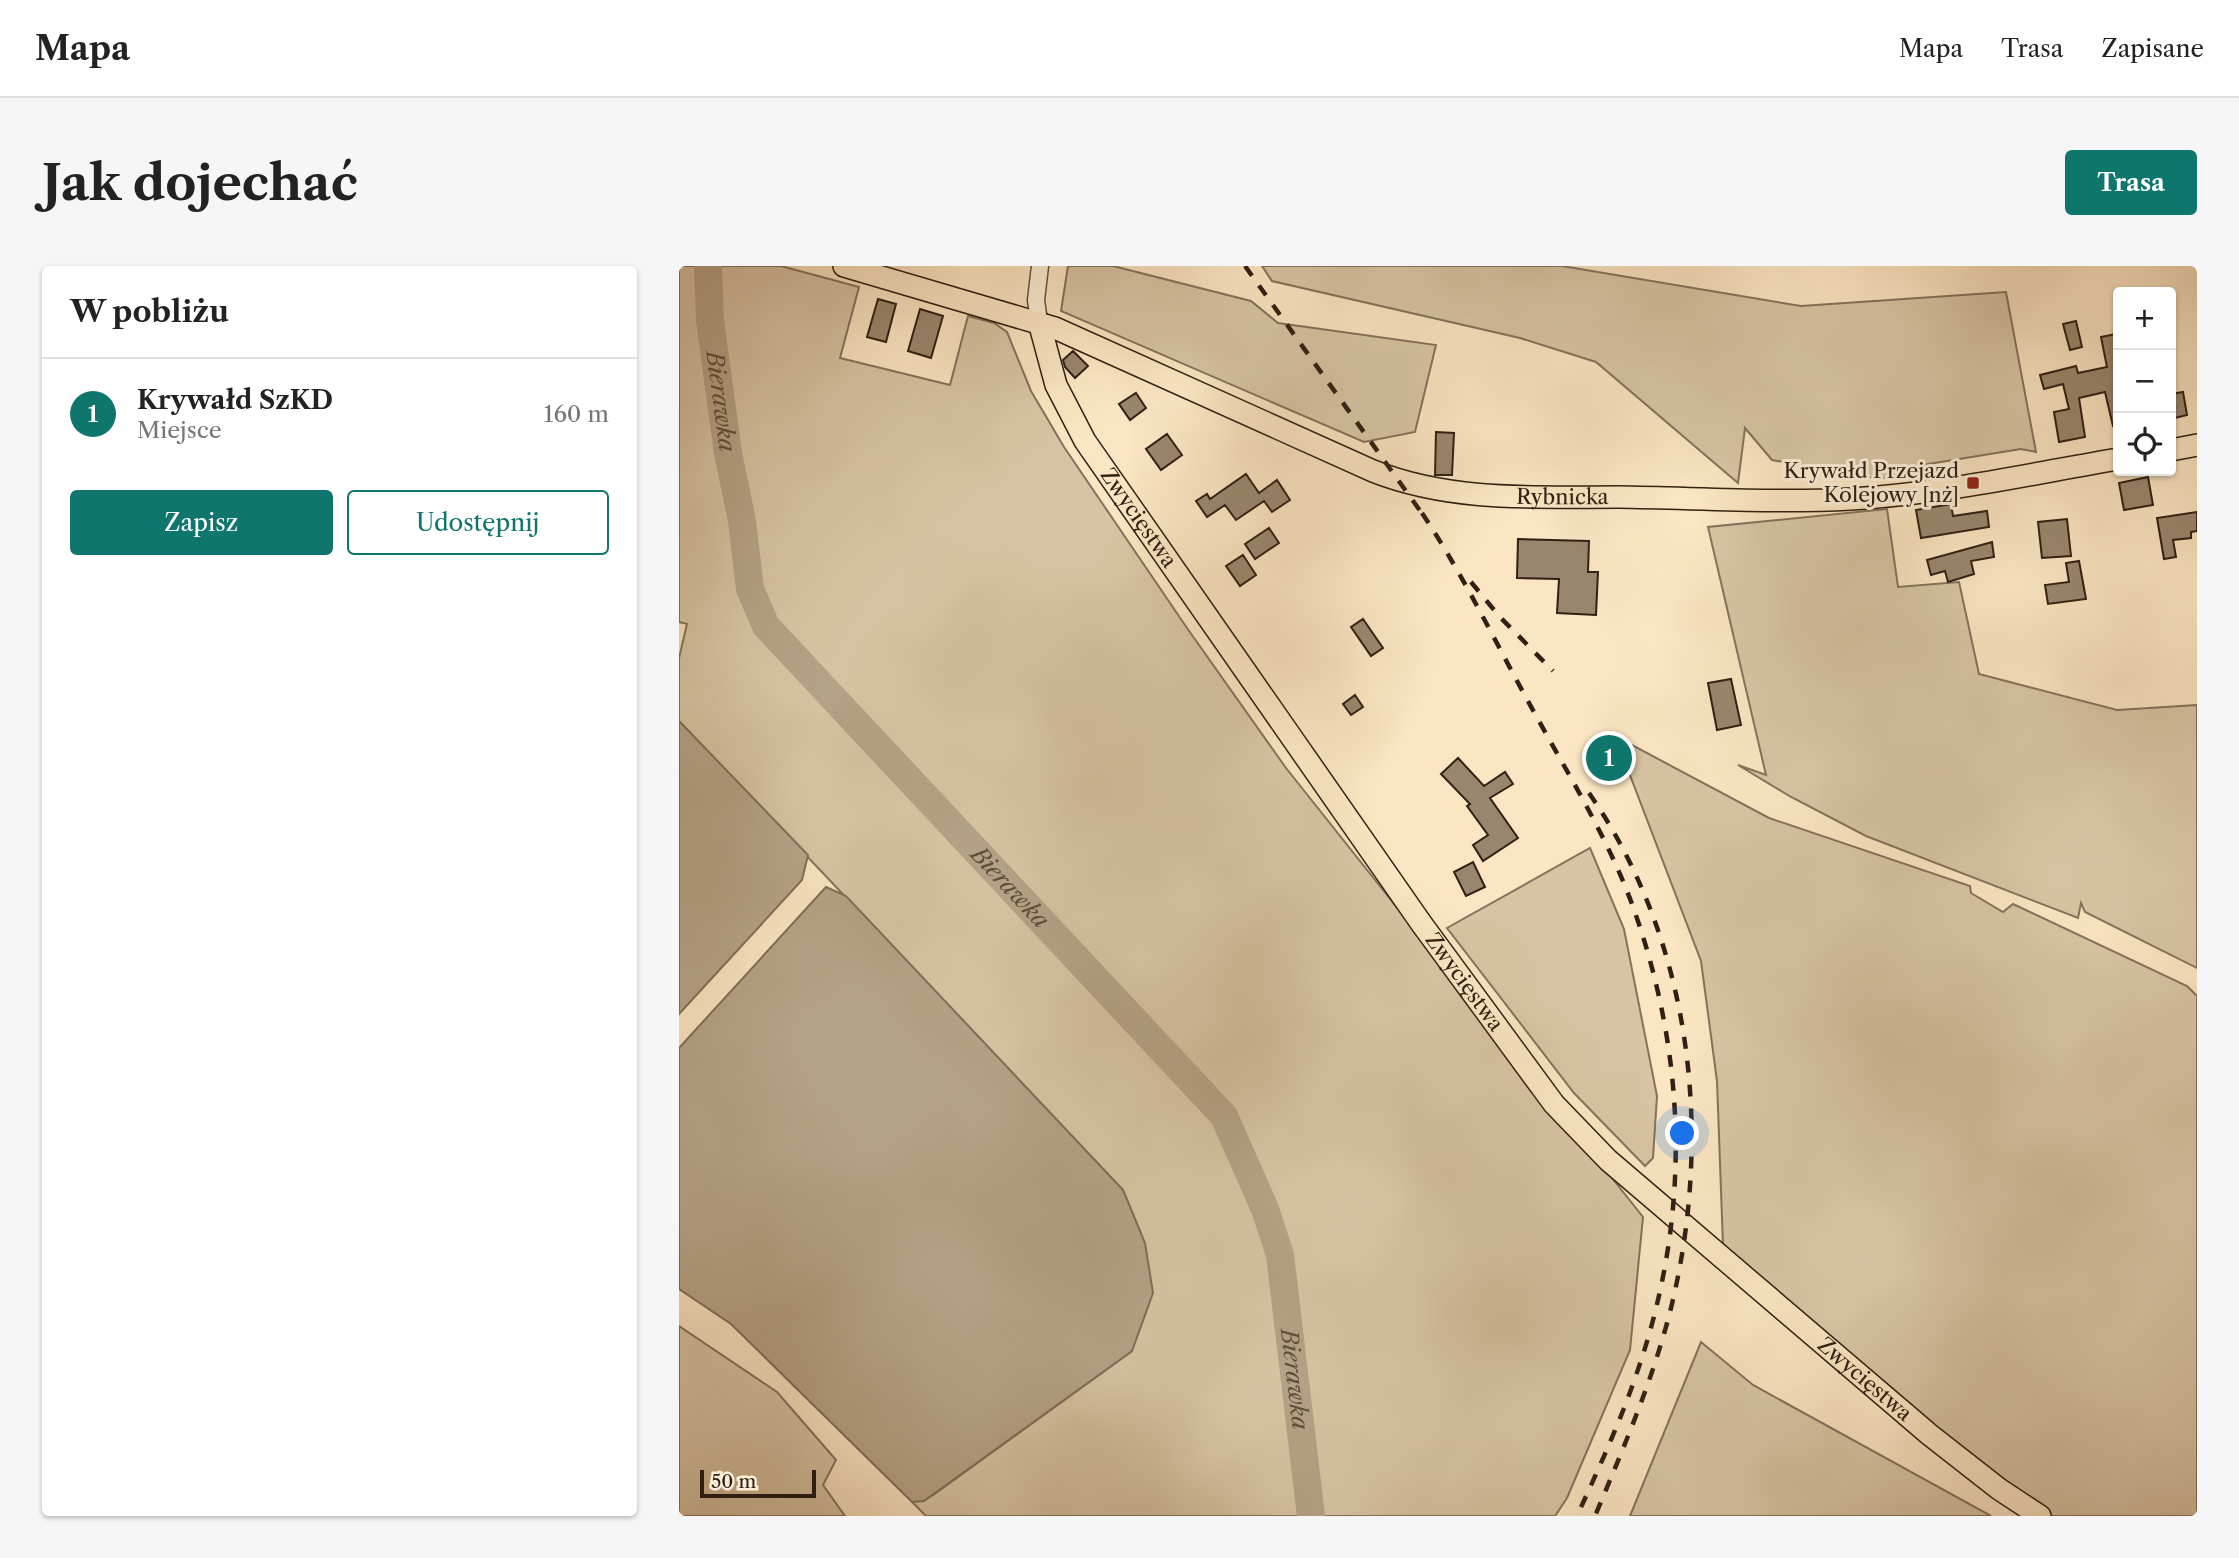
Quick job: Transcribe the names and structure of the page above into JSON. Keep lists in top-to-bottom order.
{
  "streets": {
    "main road": ["Rybnicka", "Zwycięstwa"]
  },
  "crossings": [
    ["Rybnicka", "Zwycięstwa"]
  ],
  "water": ["Bierawka"],
  "places": {
    "transit": ["Krywałd Przejazd Kolejowy [nż]"]
  },
  "scale_bar": "50 m",
  "page": {
    "header": "Mapa",
    "nav": ["Mapa", "Trasa", "Zapisane"],
    "buttons": [
      "Trasa",
      ["Zapisz", "Udostępnij"]
    ],
    "title": "Jak dojechać",
    "heading": "W pobliżu",
    "map_buttons": ["+", "−"],
    "list": [
      {
        "mark": "1",
        "name": "Krywałd SzKD",
        "note": "Miejsce",
        "value": "160 m"
      }
    ],
    "pins": "1",
    "scale": "50 m"
  }
}
